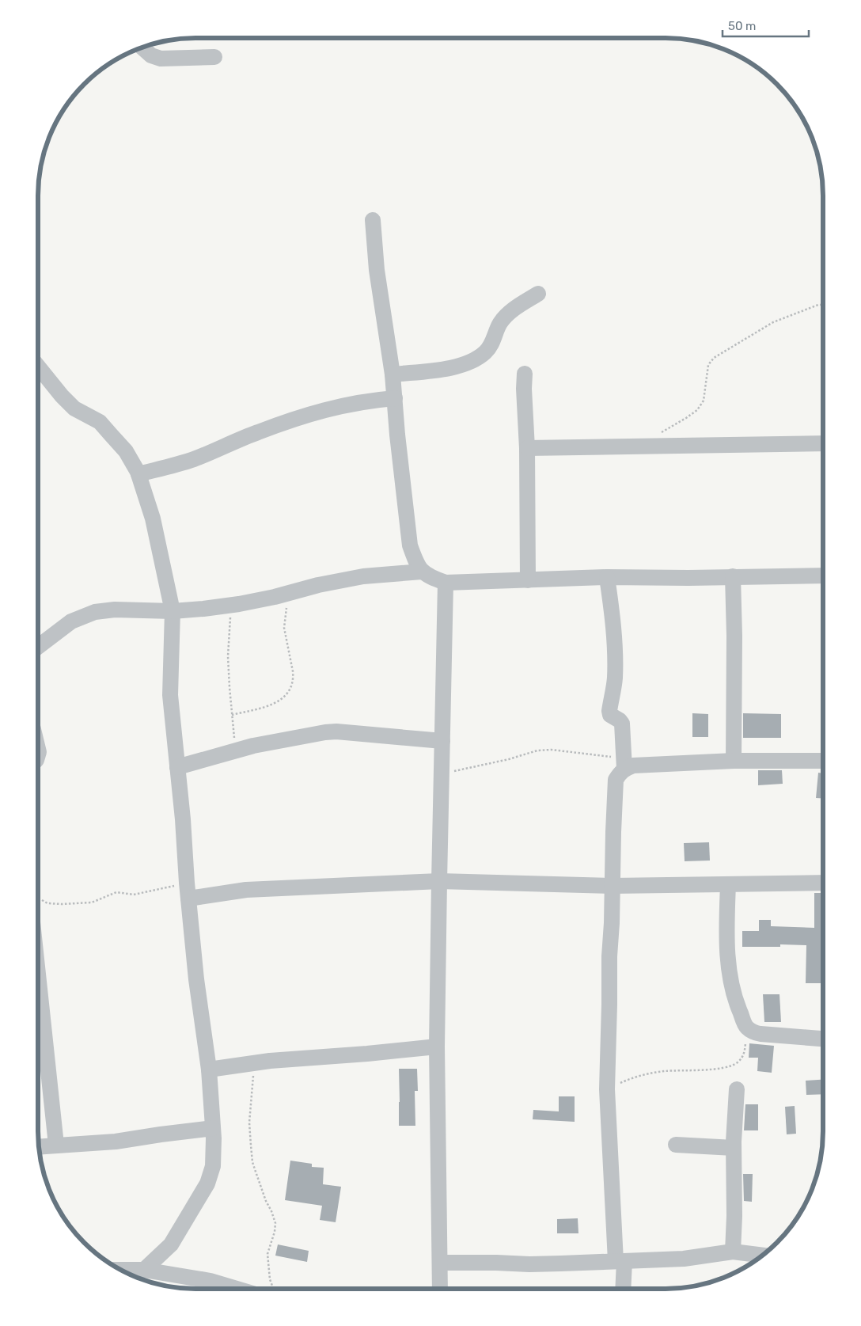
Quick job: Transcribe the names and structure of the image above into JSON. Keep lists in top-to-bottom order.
{
  "scale_bar": "50 m"
}
